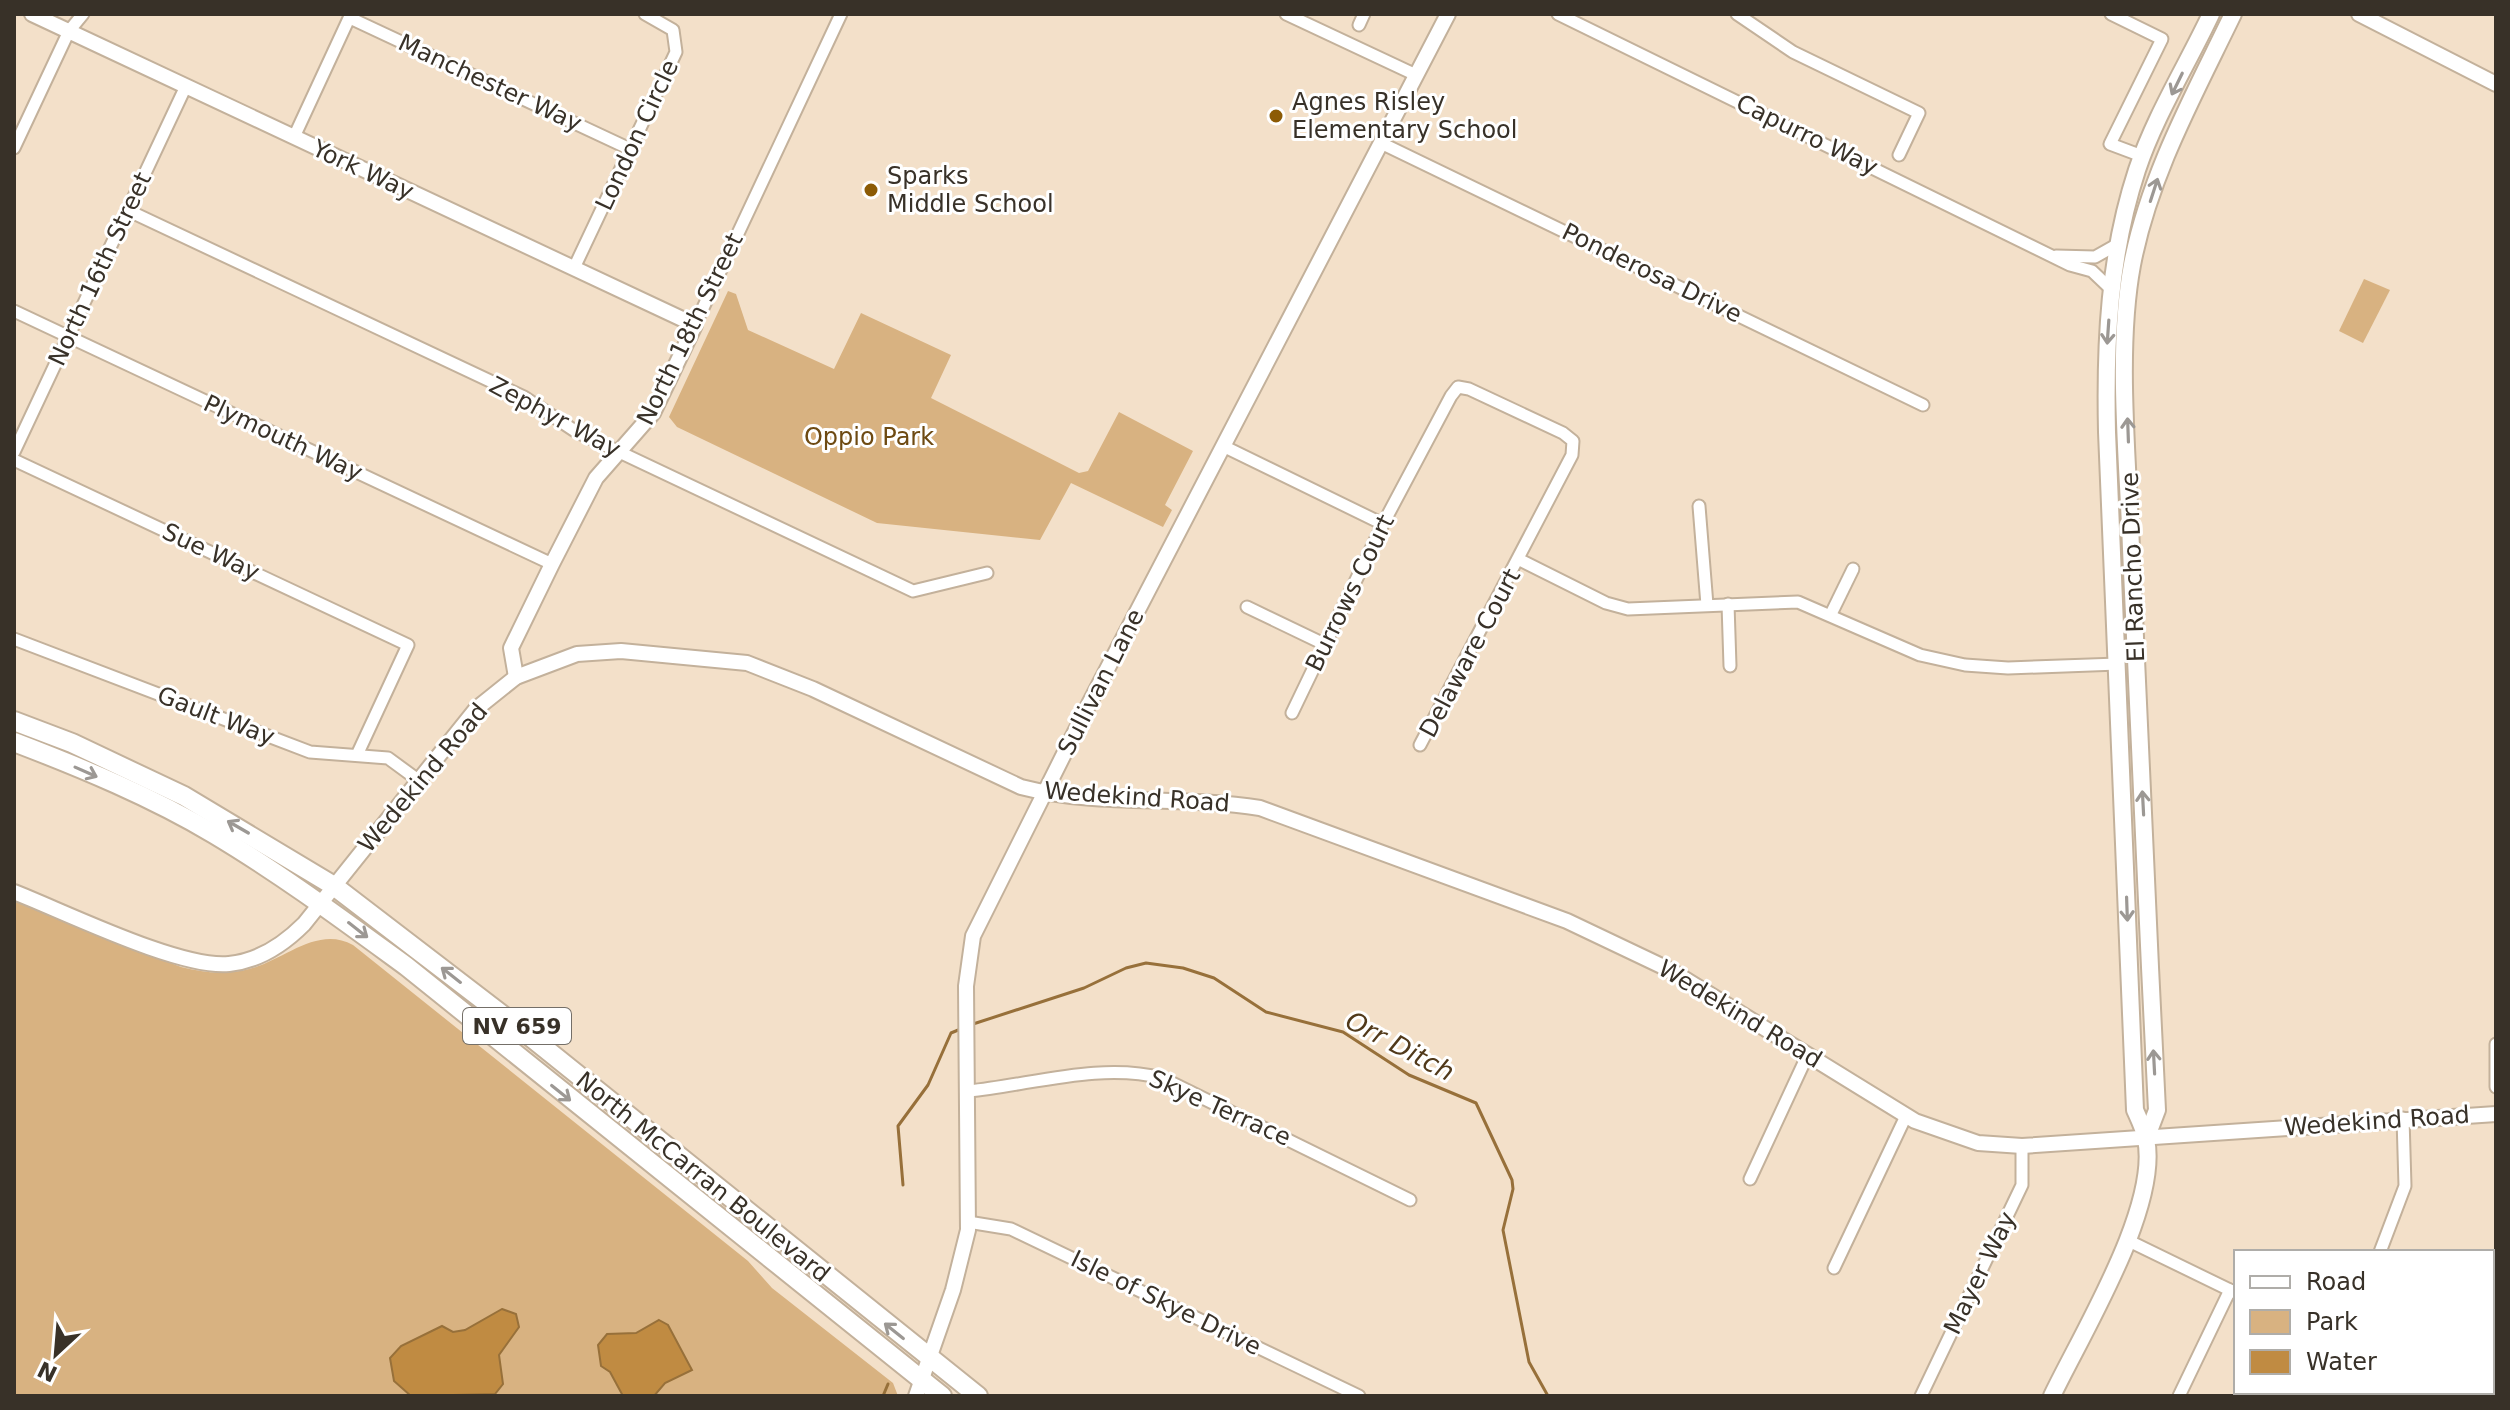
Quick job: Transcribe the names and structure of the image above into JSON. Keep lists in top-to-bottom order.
{
  "streets": {
    "main road": ["El Rancho Drive", "NV 659", "North McCarran Boulevard"],
    "street": [
      "Manchester Way",
      "London Circle",
      "Capurro Way",
      "York Way",
      "North 16th Street",
      "Ponderosa Drive",
      "North 18th Street",
      "Zephyr Way",
      "Plymouth Way",
      "Sue Way",
      "Burrows Court",
      "Delaware Court",
      "Sullivan Lane",
      "Gault Way",
      "Wedekind Road",
      "Skye Terrace",
      "Mayer Way",
      "Isle of Skye Drive"
    ]
  },
  "crossings": [
    ["Manchester Way", "London Circle"],
    ["London Circle", "York Way"],
    ["Capurro Way", "El Rancho Drive"],
    ["York Way", "North 16th Street"],
    ["York Way", "North 18th Street"],
    ["North 16th Street", "Zephyr Way"],
    ["North 16th Street", "Plymouth Way"],
    ["Ponderosa Drive", "Sullivan Lane"],
    ["North 18th Street", "Zephyr Way"],
    ["North 18th Street", "Plymouth Way"],
    ["North 18th Street", "Wedekind Road"],
    ["Sue Way", "Gault Way"],
    ["El Rancho Drive", "Wedekind Road"],
    ["Burrows Court", "Delaware Court"],
    ["Sullivan Lane", "Wedekind Road"],
    ["Sullivan Lane", "Skye Terrace"],
    ["Sullivan Lane", "North McCarran Boulevard"],
    ["Sullivan Lane", "Isle of Skye Drive"],
    ["Gault Way", "Wedekind Road"],
    ["Wedekind Road", "North McCarran Boulevard"],
    ["Wedekind Road", "Mayer Way"]
  ],
  "water": ["Orr Ditch"],
  "parks": ["Oppio Park"],
  "places": ["Agnes Risley Elementary School", "Sparks Middle School"],
  "legend": ["Road", "Park", "Water"],
  "north": "bottom left"
}
